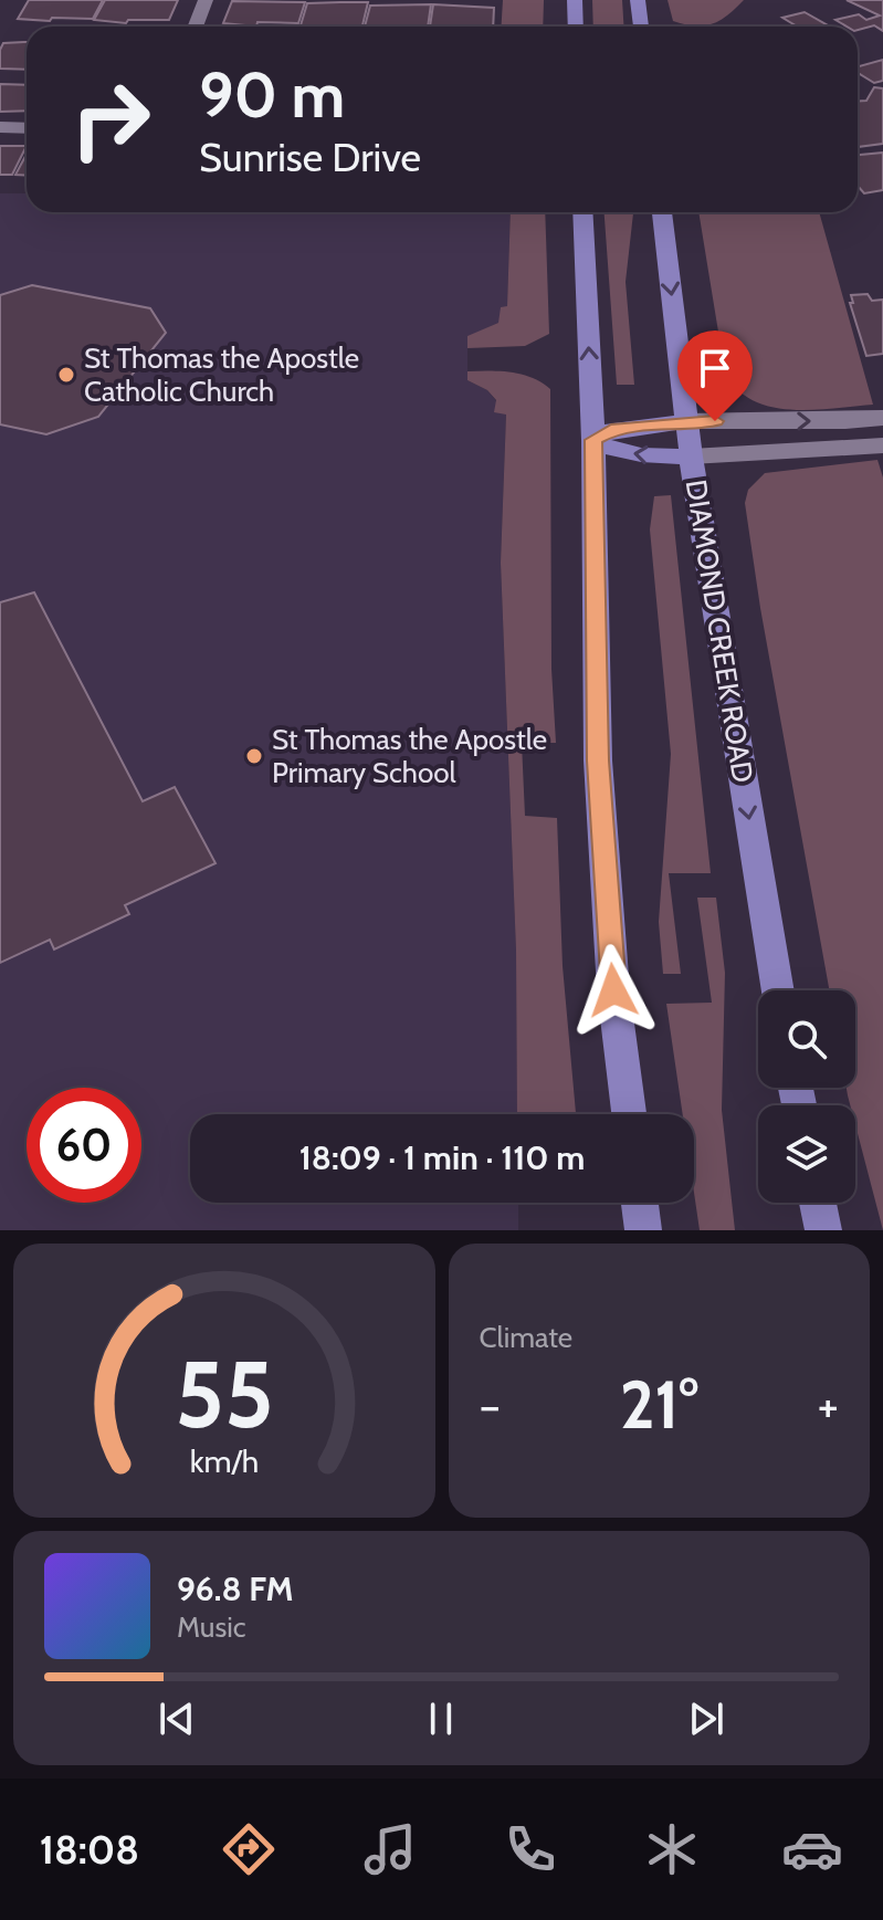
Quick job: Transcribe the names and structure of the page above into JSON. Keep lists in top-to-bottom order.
{
  "streets": {
    "main road": ["DIAMOND CREEK ROAD"]
  },
  "places": ["St Thomas the Apostle Catholic Church", "St Thomas the Apostle Primary School"],
  "page": {
    "turn": ["90 m", "Sunrise Drive"],
    "limit": "60",
    "trip": "18:09 · 1 min · 110 m",
    "tile": "Climate",
    "heat": ["−", "21°", "+"],
    "song": ["96.8 FM", "Music"],
    "tabs": "18:08",
    "gauge": ["55", "km/h"]
  }
}
